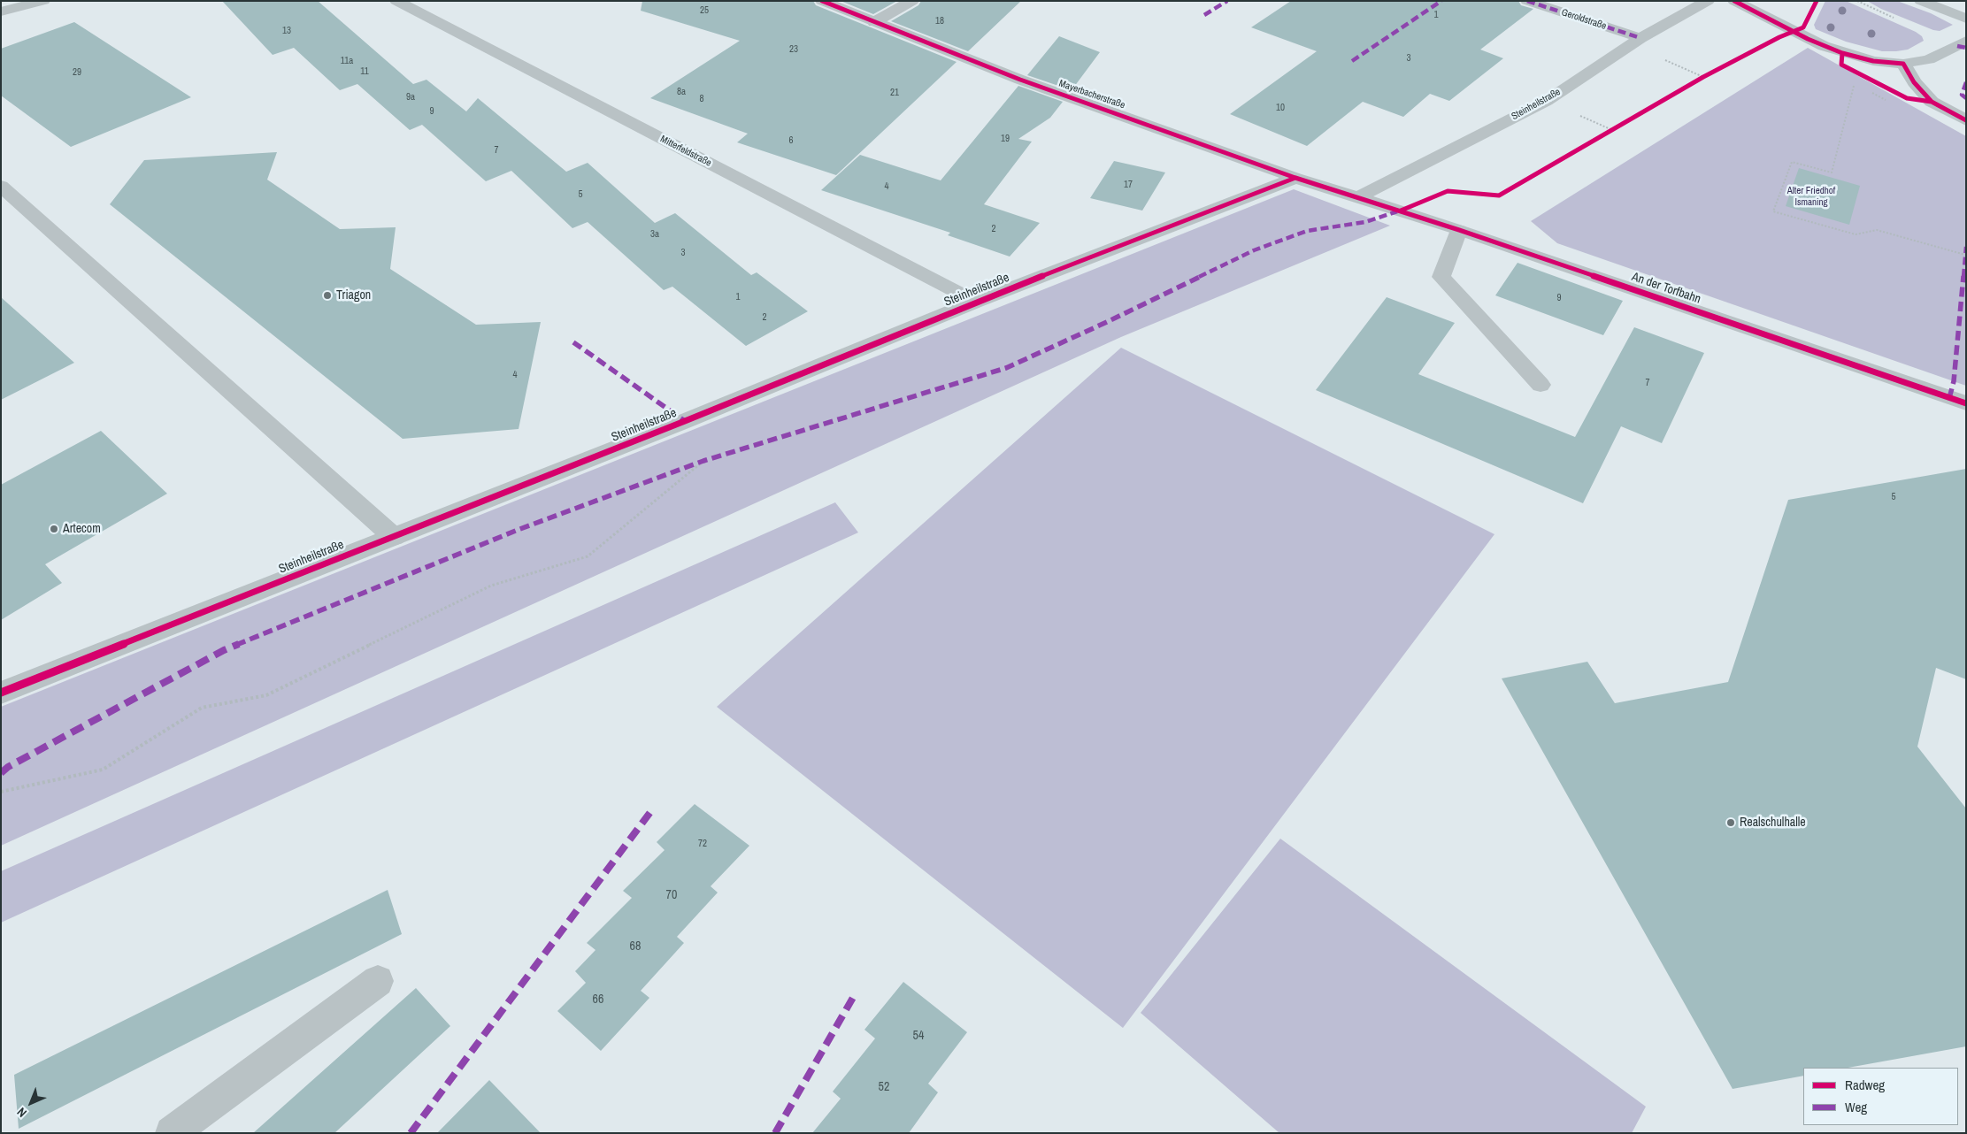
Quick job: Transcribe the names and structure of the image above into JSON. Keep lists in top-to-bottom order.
{
  "streets": {
    "street": [
      "Geroldstraße",
      "Mayerbacherstraße",
      "Steinheilstraße",
      "Mitterfeldstraße",
      "An der Torfbahn"
    ]
  },
  "crossings": [
    ["Geroldstraße", "Steinheilstraße"],
    ["Mayerbacherstraße", "Steinheilstraße"],
    ["Mayerbacherstraße", "An der Torfbahn"],
    ["Steinheilstraße", "Mitterfeldstraße"],
    ["Steinheilstraße", "An der Torfbahn"]
  ],
  "parks": ["Alter Friedhof Ismaning"],
  "places": ["Triagon", "Artecom", "Realschulhalle"],
  "house_numbers": [
    "25",
    "1",
    "18",
    "13",
    "23",
    "3",
    "11a",
    "11",
    "29",
    "8a",
    "21",
    "9a",
    "8",
    "10",
    "9",
    "19",
    "6",
    "7",
    "17",
    "4",
    "5",
    "2",
    "3a",
    "3",
    "1",
    "9",
    "2",
    "4",
    "7",
    "5",
    "72",
    "70",
    "68",
    "66",
    "54",
    "52"
  ],
  "legend": ["Radweg", "Weg"],
  "north": "bottom left"
}
